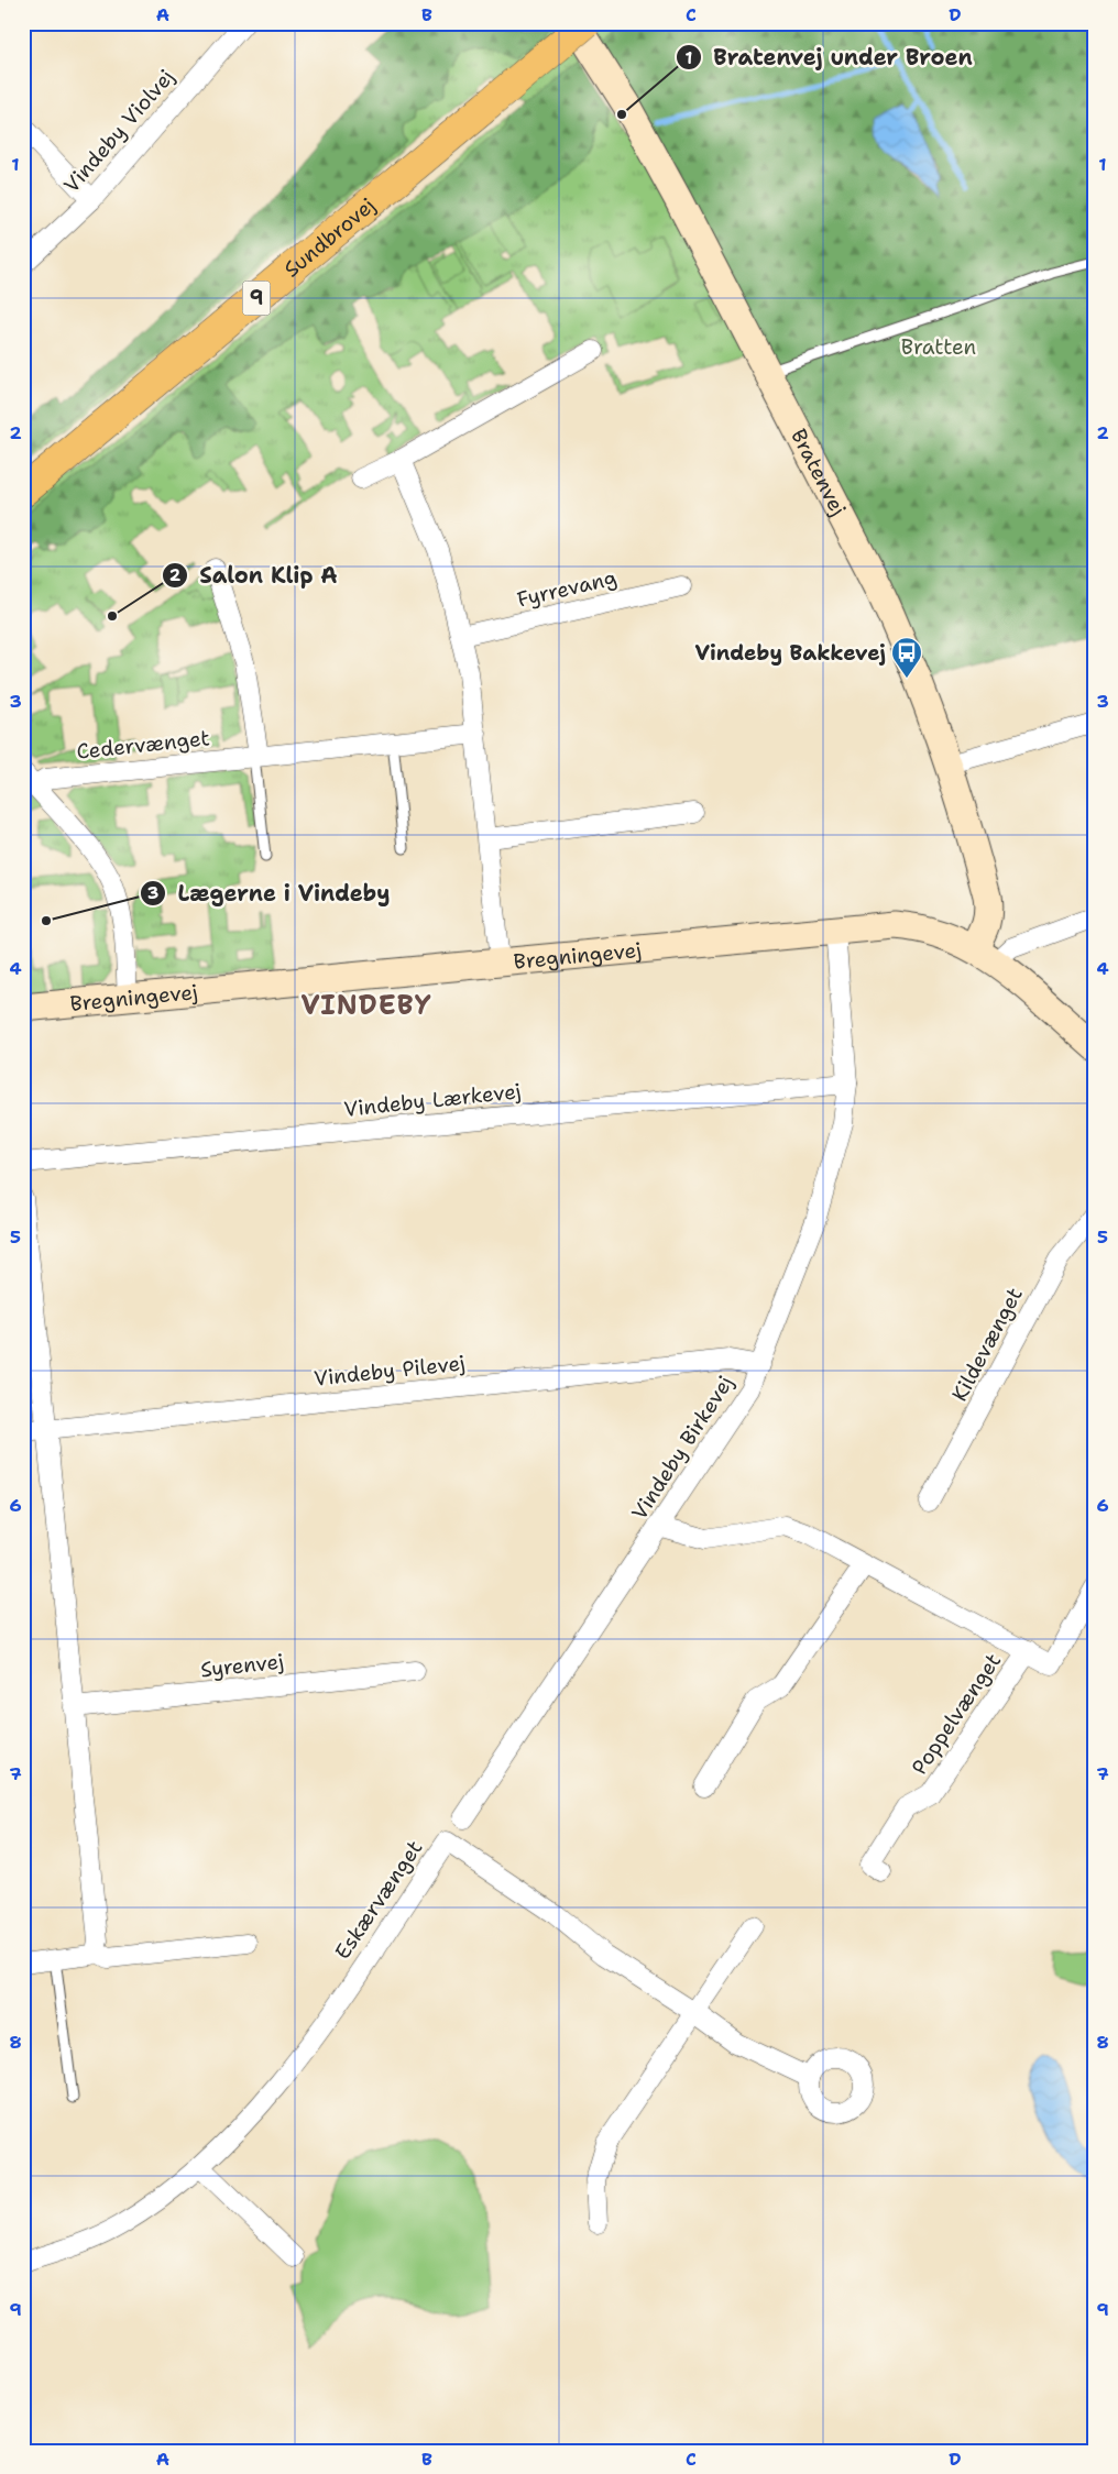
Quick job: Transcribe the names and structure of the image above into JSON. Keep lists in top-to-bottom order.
{
  "streets": {
    "main road": ["Sundbrovej", "9"],
    "street": [
      "Vindeby Violvej",
      "Bratenvej",
      "Fyrrevang",
      "Cedervænget",
      "Bregningevej",
      "Vindeby Lærkevej",
      "Kildevænget",
      "Vindeby Pilevej",
      "Vindeby Birkevej",
      "Syrenvej",
      "Poppelvænget",
      "Eskærvænget"
    ]
  },
  "crossings": [
    ["Bratenvej", "Bregningevej"],
    ["Bregningevej", "Vindeby Birkevej"],
    ["Vindeby Lærkevej", "Vindeby Birkevej"],
    ["Vindeby Pilevej", "Vindeby Birkevej"],
    ["Vindeby Birkevej", "Poppelvænget"]
  ],
  "districts": ["VINDEBY"],
  "parks": ["Bratten"],
  "places": {
    "other": ["Bratenvej under Broen", "Salon Klip A", "Lægerne i Vindeby"],
    "bus stop": ["Vindeby Bakkevej"]
  },
  "grid": {
    "columns": [
      "A",
      "B",
      "C",
      "D"
    ],
    "rows": [
      "1",
      "2",
      "3",
      "4",
      "5",
      "6",
      "7",
      "8",
      "9"
    ]
  }
}
